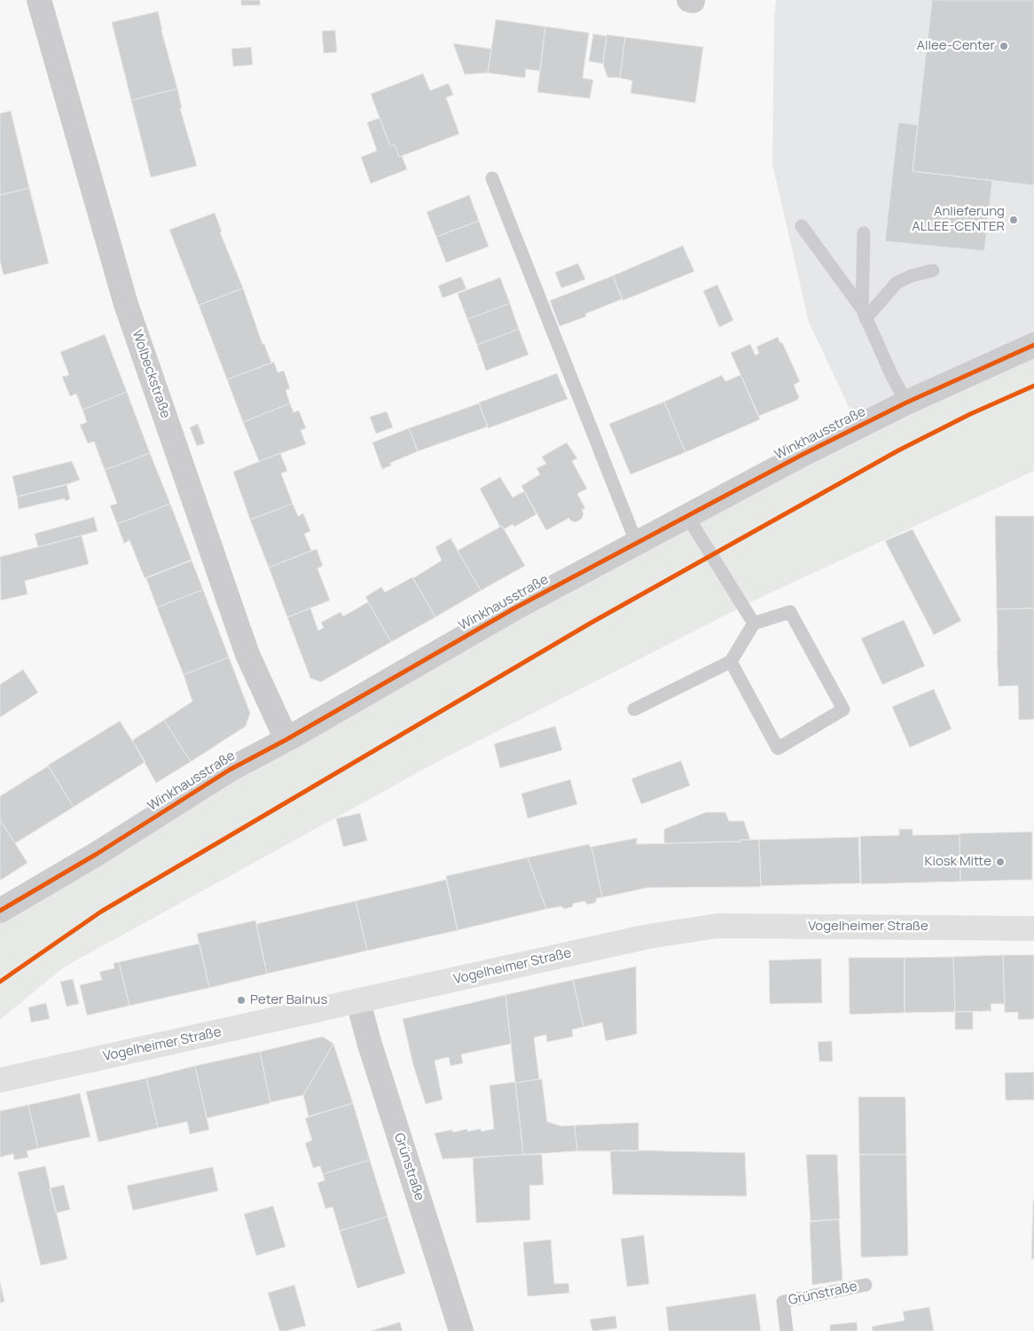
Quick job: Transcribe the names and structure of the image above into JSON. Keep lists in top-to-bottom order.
{
  "streets": {
    "main road": ["Vogelheimer Straße"],
    "street": ["Wolbeckstraße", "Winkhausstraße", "Grünstraße"]
  },
  "crossings": [
    ["Wolbeckstraße", "Winkhausstraße"],
    ["Vogelheimer Straße", "Grünstraße"]
  ],
  "places": [
    "Allee-Center",
    "Anlieferung ALLEE-CENTER",
    "Kiosk Mitte",
    "Peter Balnus"
  ]
}
